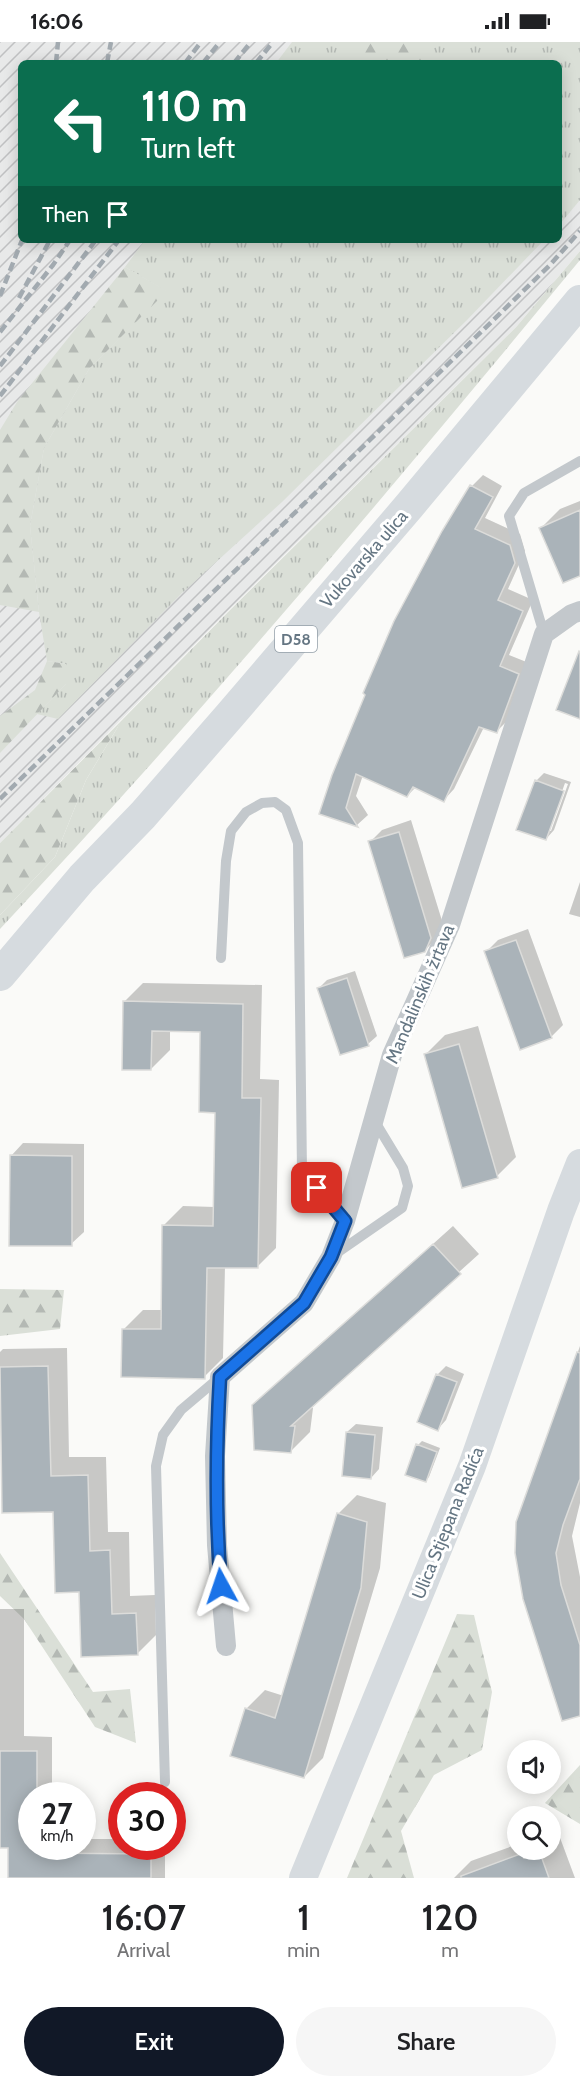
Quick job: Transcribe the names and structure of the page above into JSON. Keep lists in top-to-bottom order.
{
  "streets": {
    "main road": ["Vukovarska ulica", "D58", "Ulica Stjepana Radića"],
    "street": ["Mandalinskih žrtava"]
  },
  "page": {
    "status": "16:06",
    "turn": ["110 m", "Turn left"],
    "then": "Then",
    "speed": "27 km/h",
    "limit": "30",
    "eta": [
      "16:07",
      "Arrival",
      "1",
      "min",
      "120",
      "m"
    ],
    "buttons": ["Exit", "Share"]
  }
}
